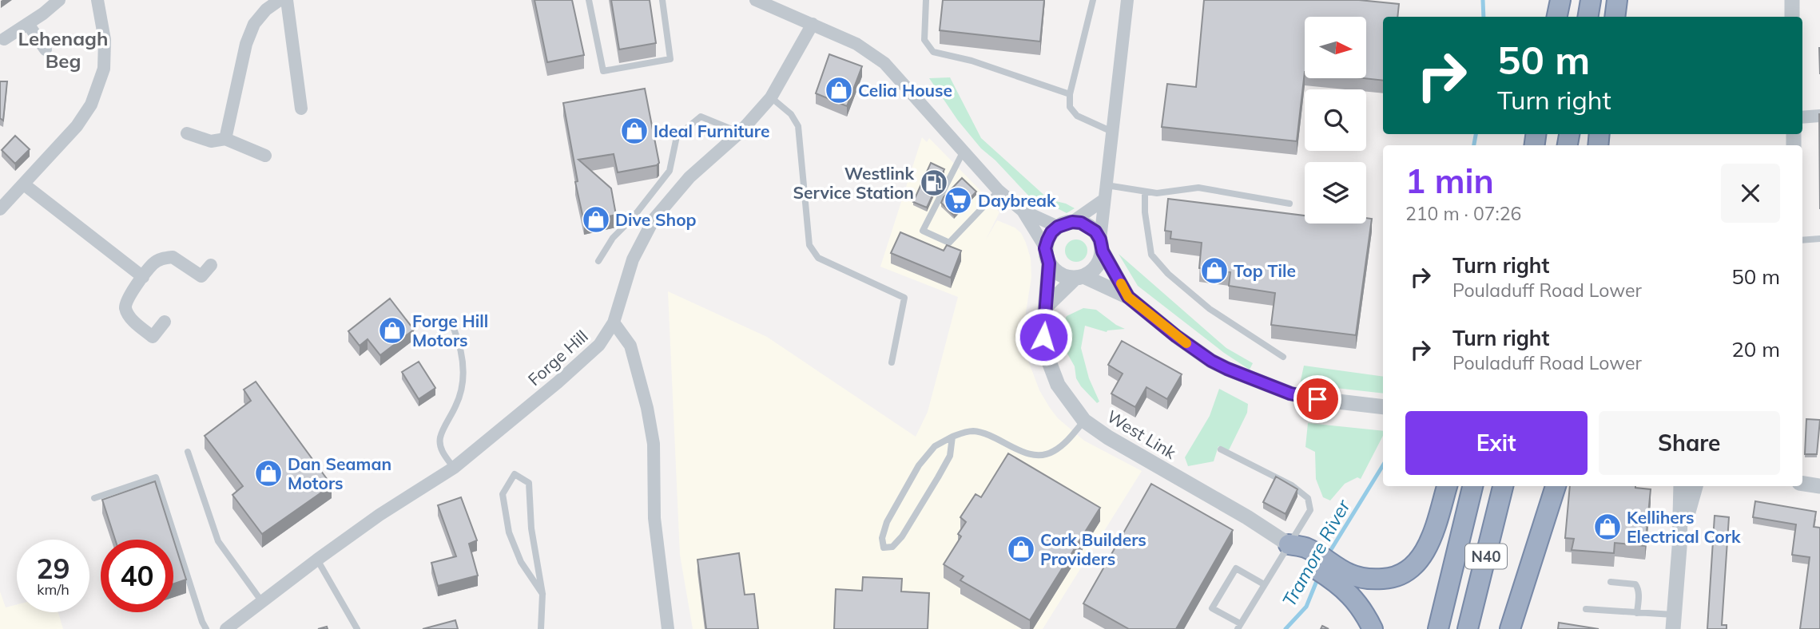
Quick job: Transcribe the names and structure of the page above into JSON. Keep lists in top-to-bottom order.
{
  "streets": {
    "highway": ["N40"],
    "street": ["Forge Hill", "West Link"]
  },
  "districts": ["Lehenagh Beg"],
  "water": ["Tramore River"],
  "places": {
    "shop": [
      "Celia House",
      "Ideal Furniture",
      "Dive Shop",
      "Top Tile",
      "Forge Hill Motors",
      "Dan Seaman Motors",
      "Kellihers Electrical Cork",
      "Cork Builders Providers"
    ],
    "fuel station": ["Westlink Service Station"],
    "supermarket": ["Daybreak"]
  },
  "north": "right",
  "page": {
    "turn": ["50 m", "Turn right"],
    "heading": ["1 min", "210 m · 07:26"],
    "list": [
      {
        "name": "Turn right",
        "note": "Pouladuff Road Lower",
        "value": "50 m"
      },
      {
        "name": "Turn right",
        "note": "Pouladuff Road Lower",
        "value": "20 m"
      }
    ],
    "buttons": ["Exit", "Share"],
    "speed": "29 km/h",
    "limit": "40"
  }
}
